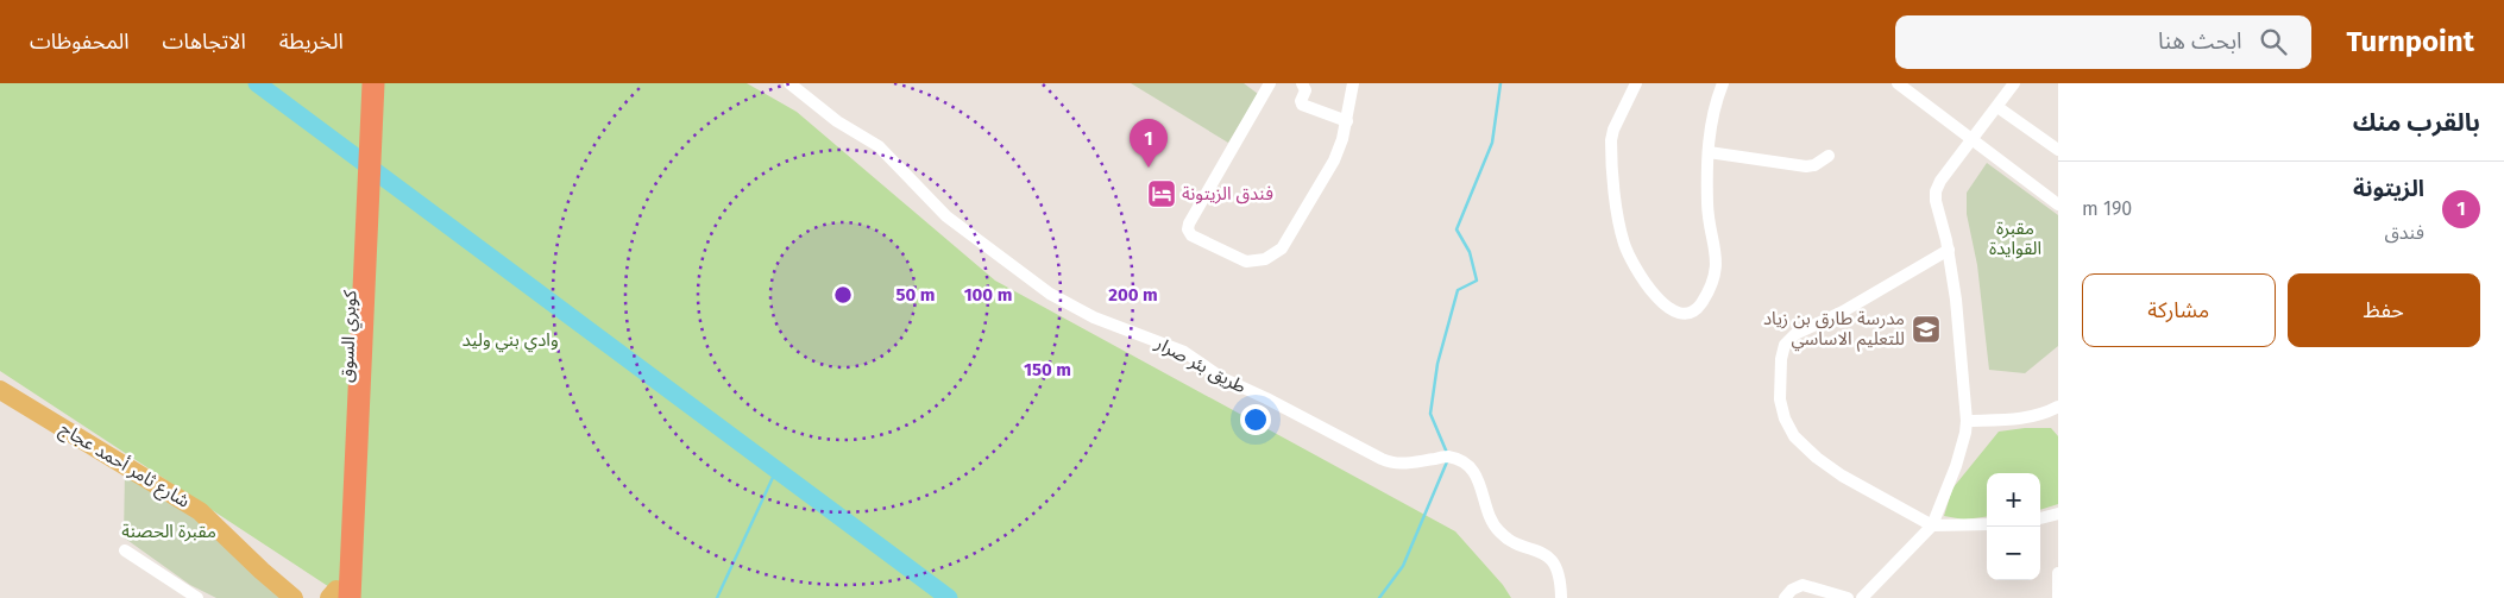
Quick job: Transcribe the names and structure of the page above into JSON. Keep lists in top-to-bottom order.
{
  "streets": {
    "highway": ["كوبري السوق"],
    "main road": ["شارع ثامر أحمد عجاج"],
    "street": ["طريق بئر صرار"]
  },
  "parks": ["مقبرة القوايدة", "وادي بني وليد", "مقبرة الحصنة"],
  "places": {
    "hotel": ["فندق الزيتونة"],
    "school or university": ["مدرسة طارق بن زياد للتعليم الاساسي"]
  },
  "page": {
    "header": "Turnpoint",
    "search": "ابحث هنا",
    "nav": ["الخريطة", "الاتجاهات", "المحفوظات"],
    "heading": "بالقرب منك",
    "pins": "1",
    "list": [
      {
        "mark": "1",
        "name": "الزيتونة",
        "note": "فندق",
        "value": "190 m"
      }
    ],
    "buttons": ["حفظ", "مشاركة"],
    "map_buttons": ["+", "−"]
  },
  "rings": [
    "50 m",
    "100 m",
    "200 m",
    "150 m"
  ]
}
